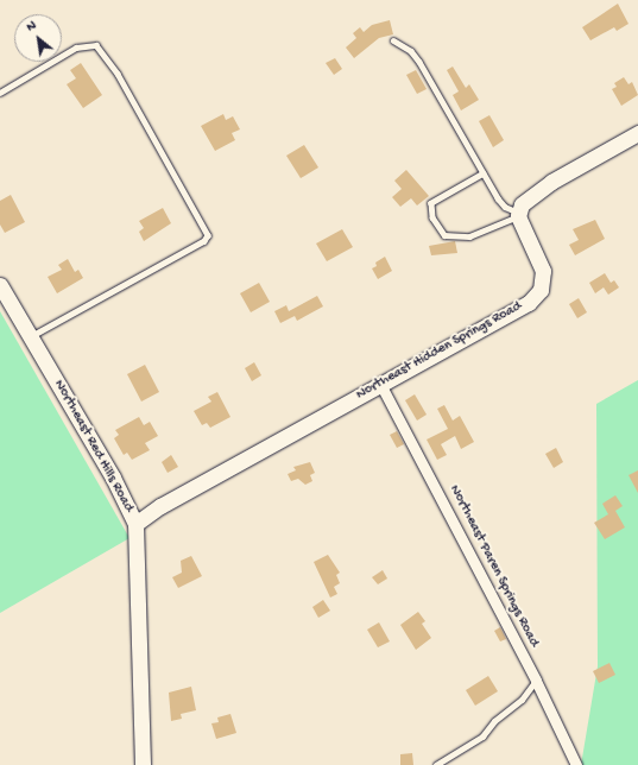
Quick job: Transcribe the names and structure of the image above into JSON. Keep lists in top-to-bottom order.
{
  "streets": {
    "street": ["Northeast Hidden Springs Road", "Northeast Red Hills Road", "Northeast Paren Springs Road"]
  },
  "crossings": [
    ["Northeast Hidden Springs Road", "Northeast Red Hills Road"],
    ["Northeast Hidden Springs Road", "Northeast Paren Springs Road"]
  ],
  "north": "top left"
}
